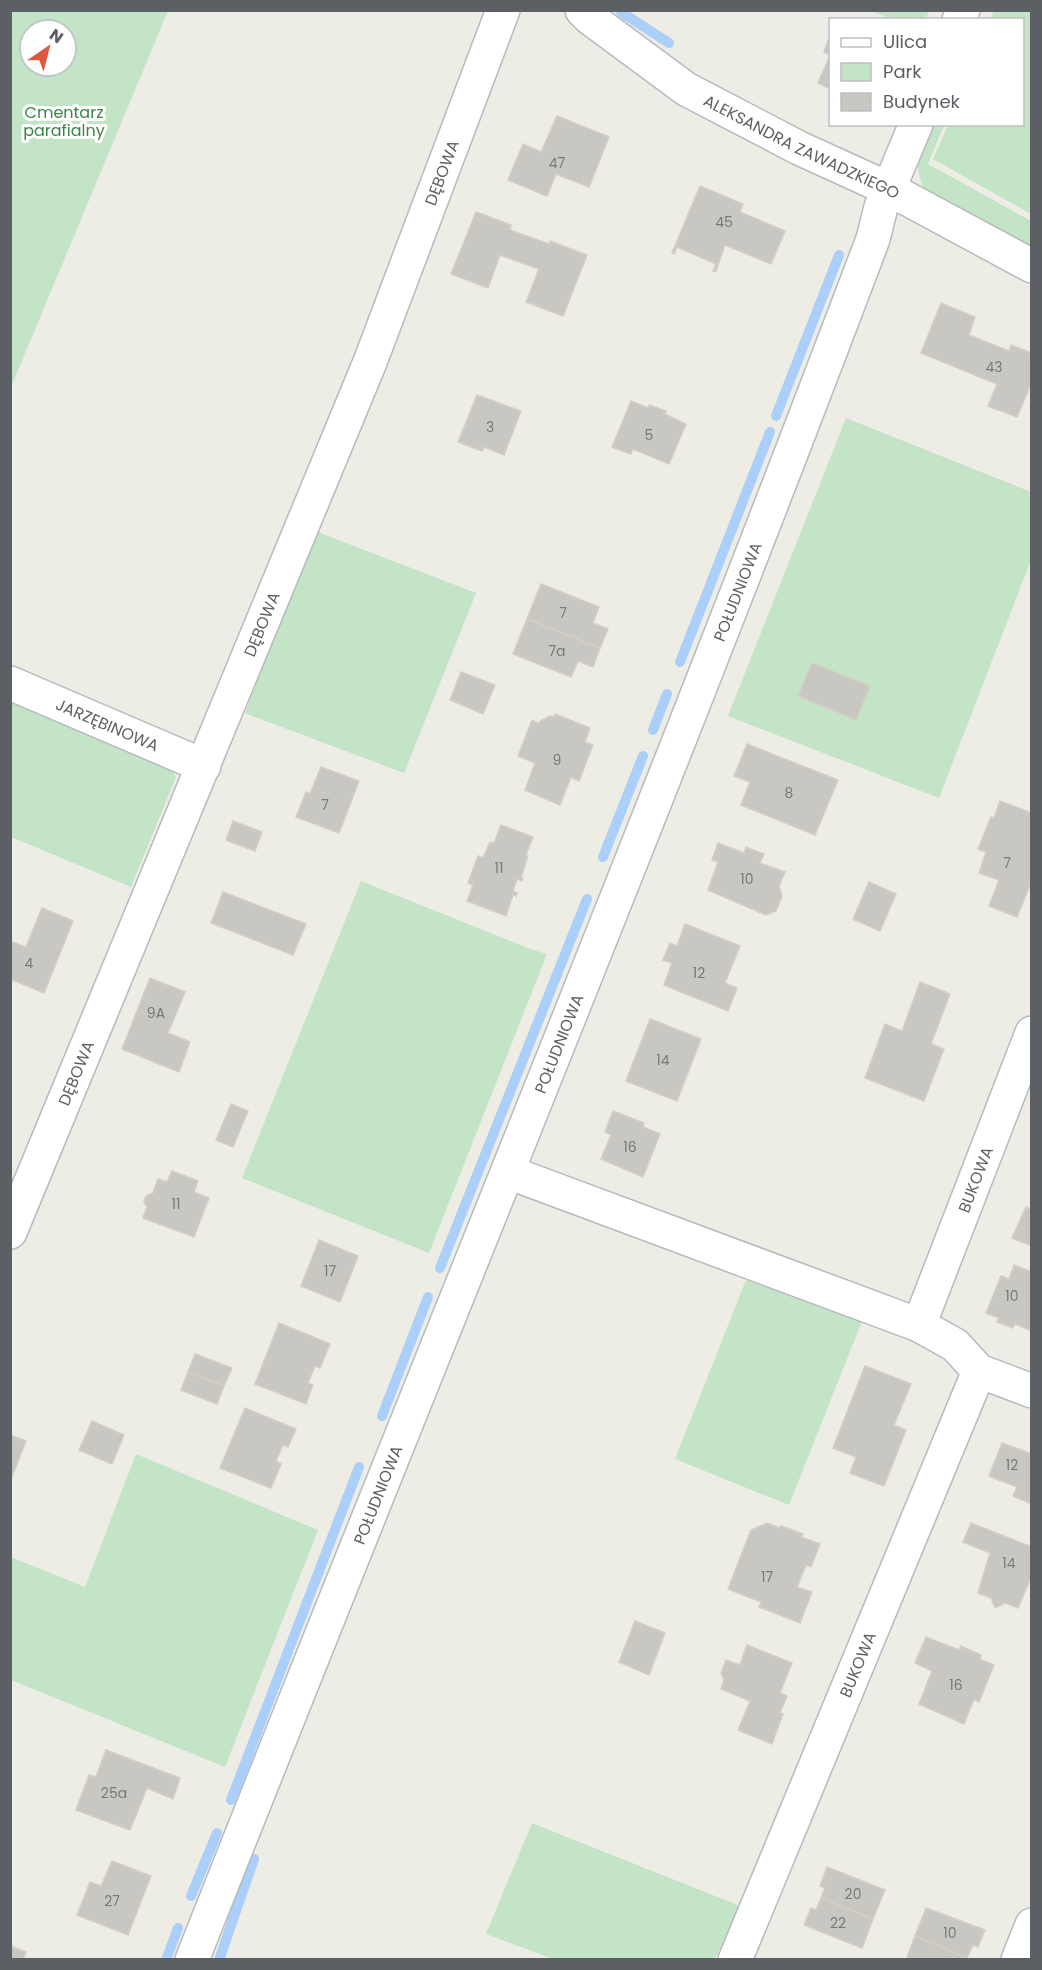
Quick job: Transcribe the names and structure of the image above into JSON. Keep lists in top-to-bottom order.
{
  "streets": {
    "street": [
      "ALEKSANDRA ZAWADZKIEGO",
      "DĘBOWA",
      "POŁUDNIOWA",
      "JARZĘBINOWA",
      "BUKOWA"
    ]
  },
  "crossings": [
    ["ALEKSANDRA ZAWADZKIEGO", "POŁUDNIOWA"],
    ["DĘBOWA", "JARZĘBINOWA"]
  ],
  "parks": ["Cmentarz parafialny"],
  "house_numbers": [
    "47",
    "45",
    "43",
    "3",
    "5",
    "7",
    "7a",
    "9",
    "8",
    "7",
    "7",
    "11",
    "10",
    "4",
    "12",
    "9A",
    "14",
    "16",
    "11",
    "17",
    "10",
    "12",
    "14",
    "17",
    "16",
    "25a",
    "20",
    "27",
    "22",
    "10"
  ],
  "legend": ["Ulica", "Park", "Budynek"],
  "north": "top right"
}
